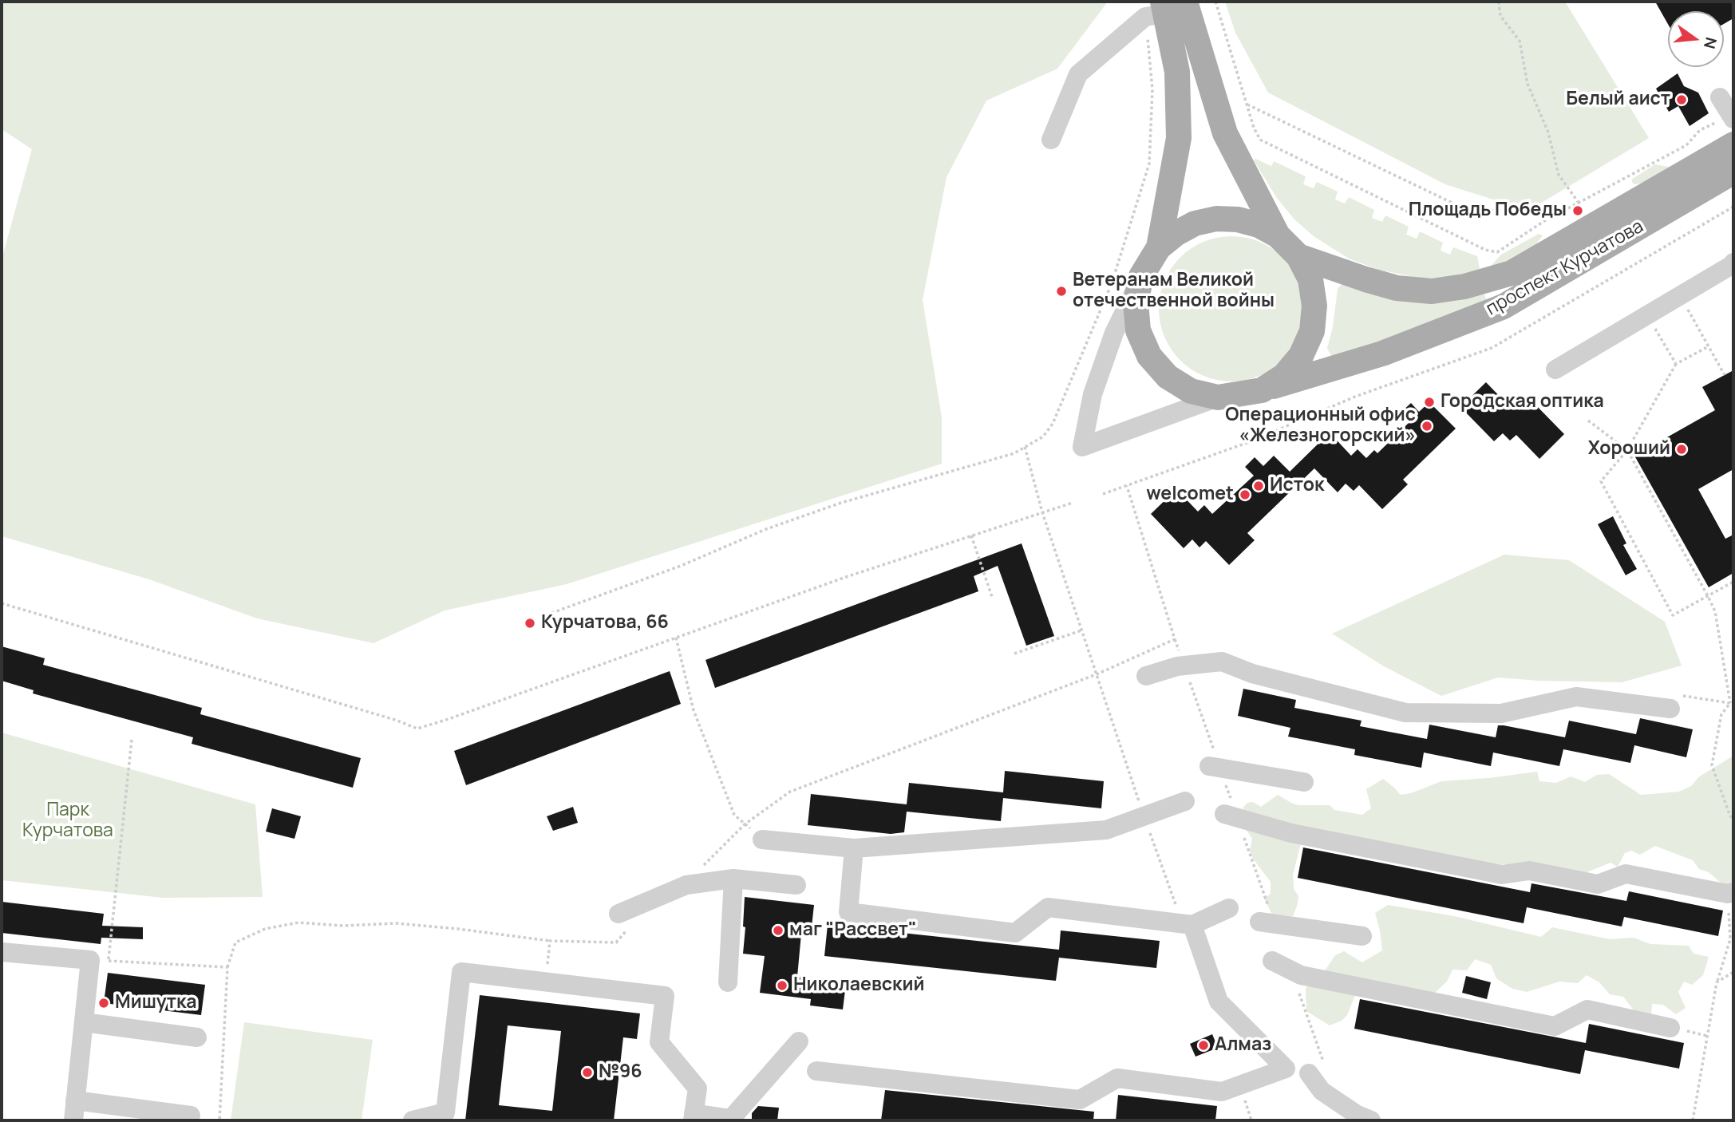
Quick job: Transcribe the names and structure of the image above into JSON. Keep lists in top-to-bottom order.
{
  "streets": {
    "main road": ["проспект Курчатова"]
  },
  "parks": ["Парк Курчатова"],
  "places": [
    "Белый аист",
    "Площадь Победы",
    "Ветеранам Великой отечественной войны",
    "Городская оптика",
    "Операционный офис «Железногорский»",
    "Хороший",
    "Исток",
    "welcomet",
    "Курчатова, 66",
    "маг \"Рассвет\"",
    "Николаевский",
    "Мишутка",
    "Алмаз",
    "№96"
  ],
  "north": "right"
}
